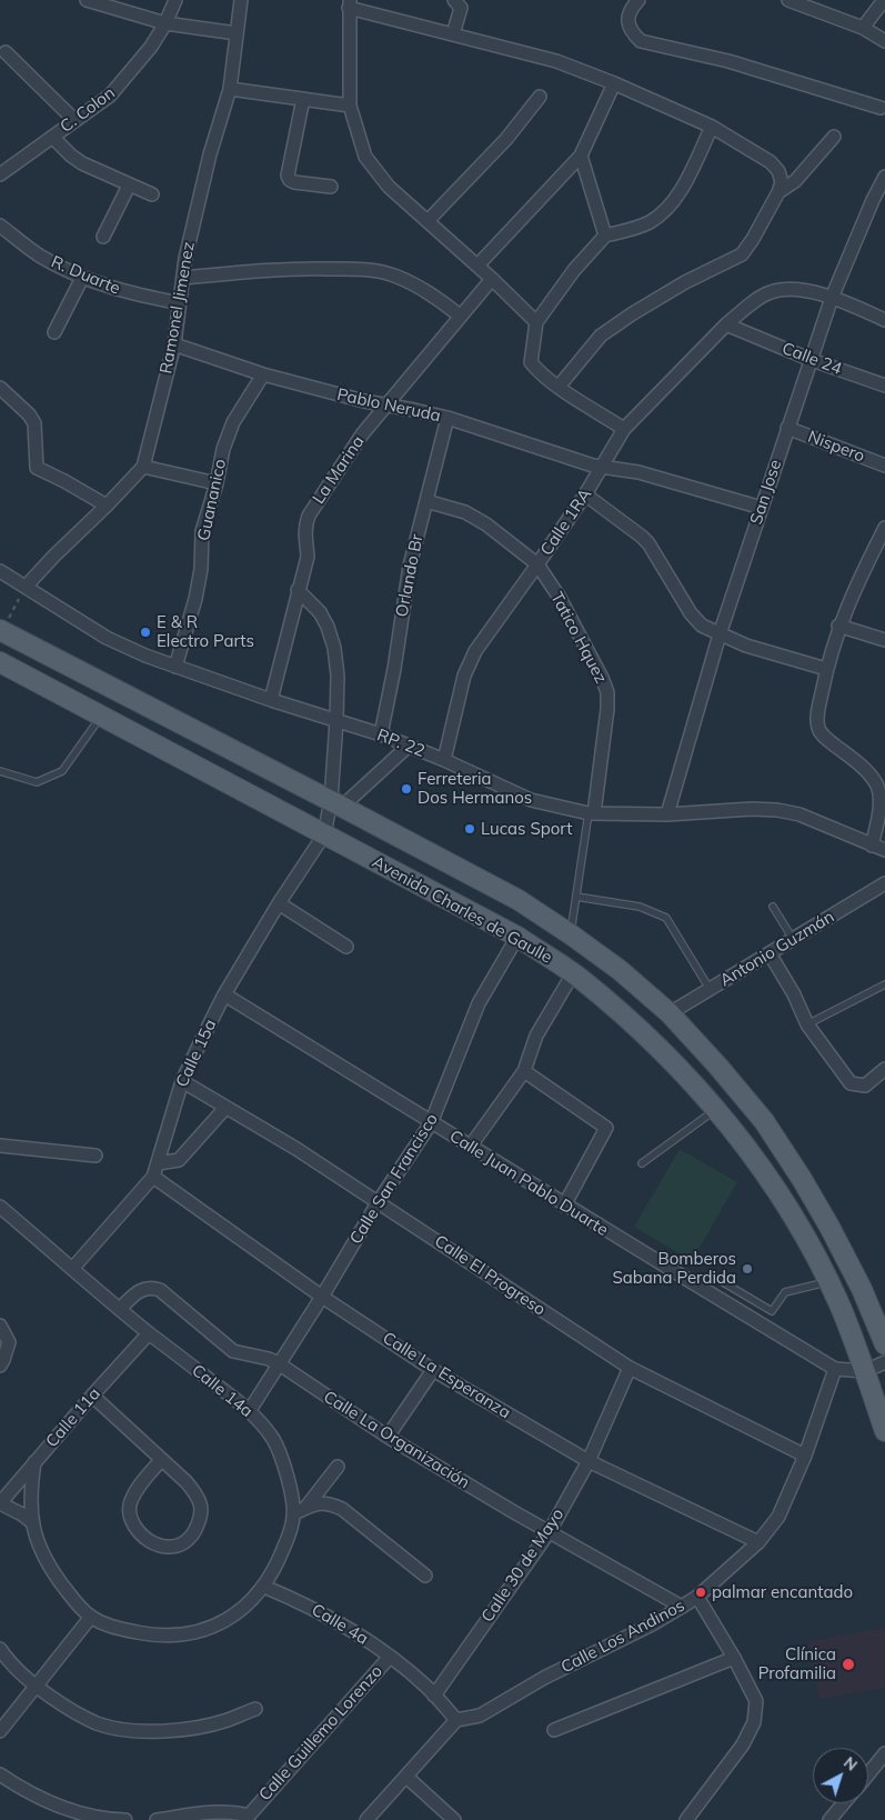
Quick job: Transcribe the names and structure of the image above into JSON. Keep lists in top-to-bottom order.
{
  "streets": {
    "main road": ["Avenida Charles de Gaulle"],
    "street": [
      "C. Colon",
      "R. Duarte",
      "Ramonel Jimenez",
      "Calle 24",
      "Pablo Neruda",
      "Nispero",
      "La Marina",
      "San Jose",
      "Guananico",
      "Calle 1RA",
      "Orlando Br",
      "Tatico Hquez",
      "RP. 22",
      "Antonio Guzmán",
      "Calle 15a",
      "Calle San Francisco",
      "Calle Juan Pablo Duarte",
      "Calle El Progreso",
      "Calle La Esperanza",
      "Calle 14a",
      "Calle 11a",
      "Calle La Organización",
      "Calle 30 de Mayo",
      "Calle 4a",
      "Calle Los Andinos",
      "Calle Guillemo Lorenzo"
    ]
  },
  "crossings": [
    ["R. Duarte", "Ramonel Jimenez"],
    ["Ramonel Jimenez", "Pablo Neruda"],
    ["Ramonel Jimenez", "RP. 22"],
    ["Calle 24", "San Jose"],
    ["Calle 24", "Calle 1RA"],
    ["Pablo Neruda", "La Marina"],
    ["Pablo Neruda", "San Jose"],
    ["Pablo Neruda", "Guananico"],
    ["Pablo Neruda", "Calle 1RA"],
    ["Pablo Neruda", "Orlando Br"],
    ["Nispero", "San Jose"],
    ["La Marina", "RP. 22"],
    ["San Jose", "Calle 1RA"],
    ["San Jose", "RP. 22"],
    ["Guananico", "RP. 22"],
    ["Calle 1RA", "Tatico Hquez"],
    ["Calle 1RA", "RP. 22"],
    ["Orlando Br", "Tatico Hquez"],
    ["Orlando Br", "RP. 22"],
    ["Tatico Hquez", "RP. 22"],
    ["Avenida Charles de Gaulle", "Antonio Guzmán"],
    ["Avenida Charles de Gaulle", "Calle 15a"],
    ["Avenida Charles de Gaulle", "Calle San Francisco"],
    ["Calle 15a", "Calle Juan Pablo Duarte"],
    ["Calle 15a", "Calle El Progreso"],
    ["Calle 15a", "Calle La Esperanza"],
    ["Calle 15a", "Calle 14a"],
    ["Calle San Francisco", "Calle Juan Pablo Duarte"],
    ["Calle San Francisco", "Calle El Progreso"],
    ["Calle San Francisco", "Calle La Esperanza"],
    ["Calle San Francisco", "Calle 14a"],
    ["Calle San Francisco", "Calle La Organización"],
    ["Calle Juan Pablo Duarte", "Calle Los Andinos"],
    ["Calle El Progreso", "Calle 30 de Mayo"],
    ["Calle El Progreso", "Calle Los Andinos"],
    ["Calle La Esperanza", "Calle 30 de Mayo"],
    ["Calle La Esperanza", "Calle Los Andinos"],
    ["Calle 14a", "Calle 11a"],
    ["Calle 14a", "Calle La Organización"],
    ["Calle 14a", "Calle 4a"],
    ["Calle La Organización", "Calle 30 de Mayo"],
    ["Calle La Organización", "Calle Los Andinos"],
    ["Calle 30 de Mayo", "Calle 4a"],
    ["Calle 4a", "Calle Los Andinos"],
    ["Calle 4a", "Calle Guillemo Lorenzo"]
  ],
  "places": [
    "E & R Electro Parts",
    "Ferreteria Dos Hermanos",
    "Lucas Sport",
    "Bomberos Sabana Perdida",
    "palmar encantado",
    "Clínica Profamilia"
  ],
  "north": "top right"
}
